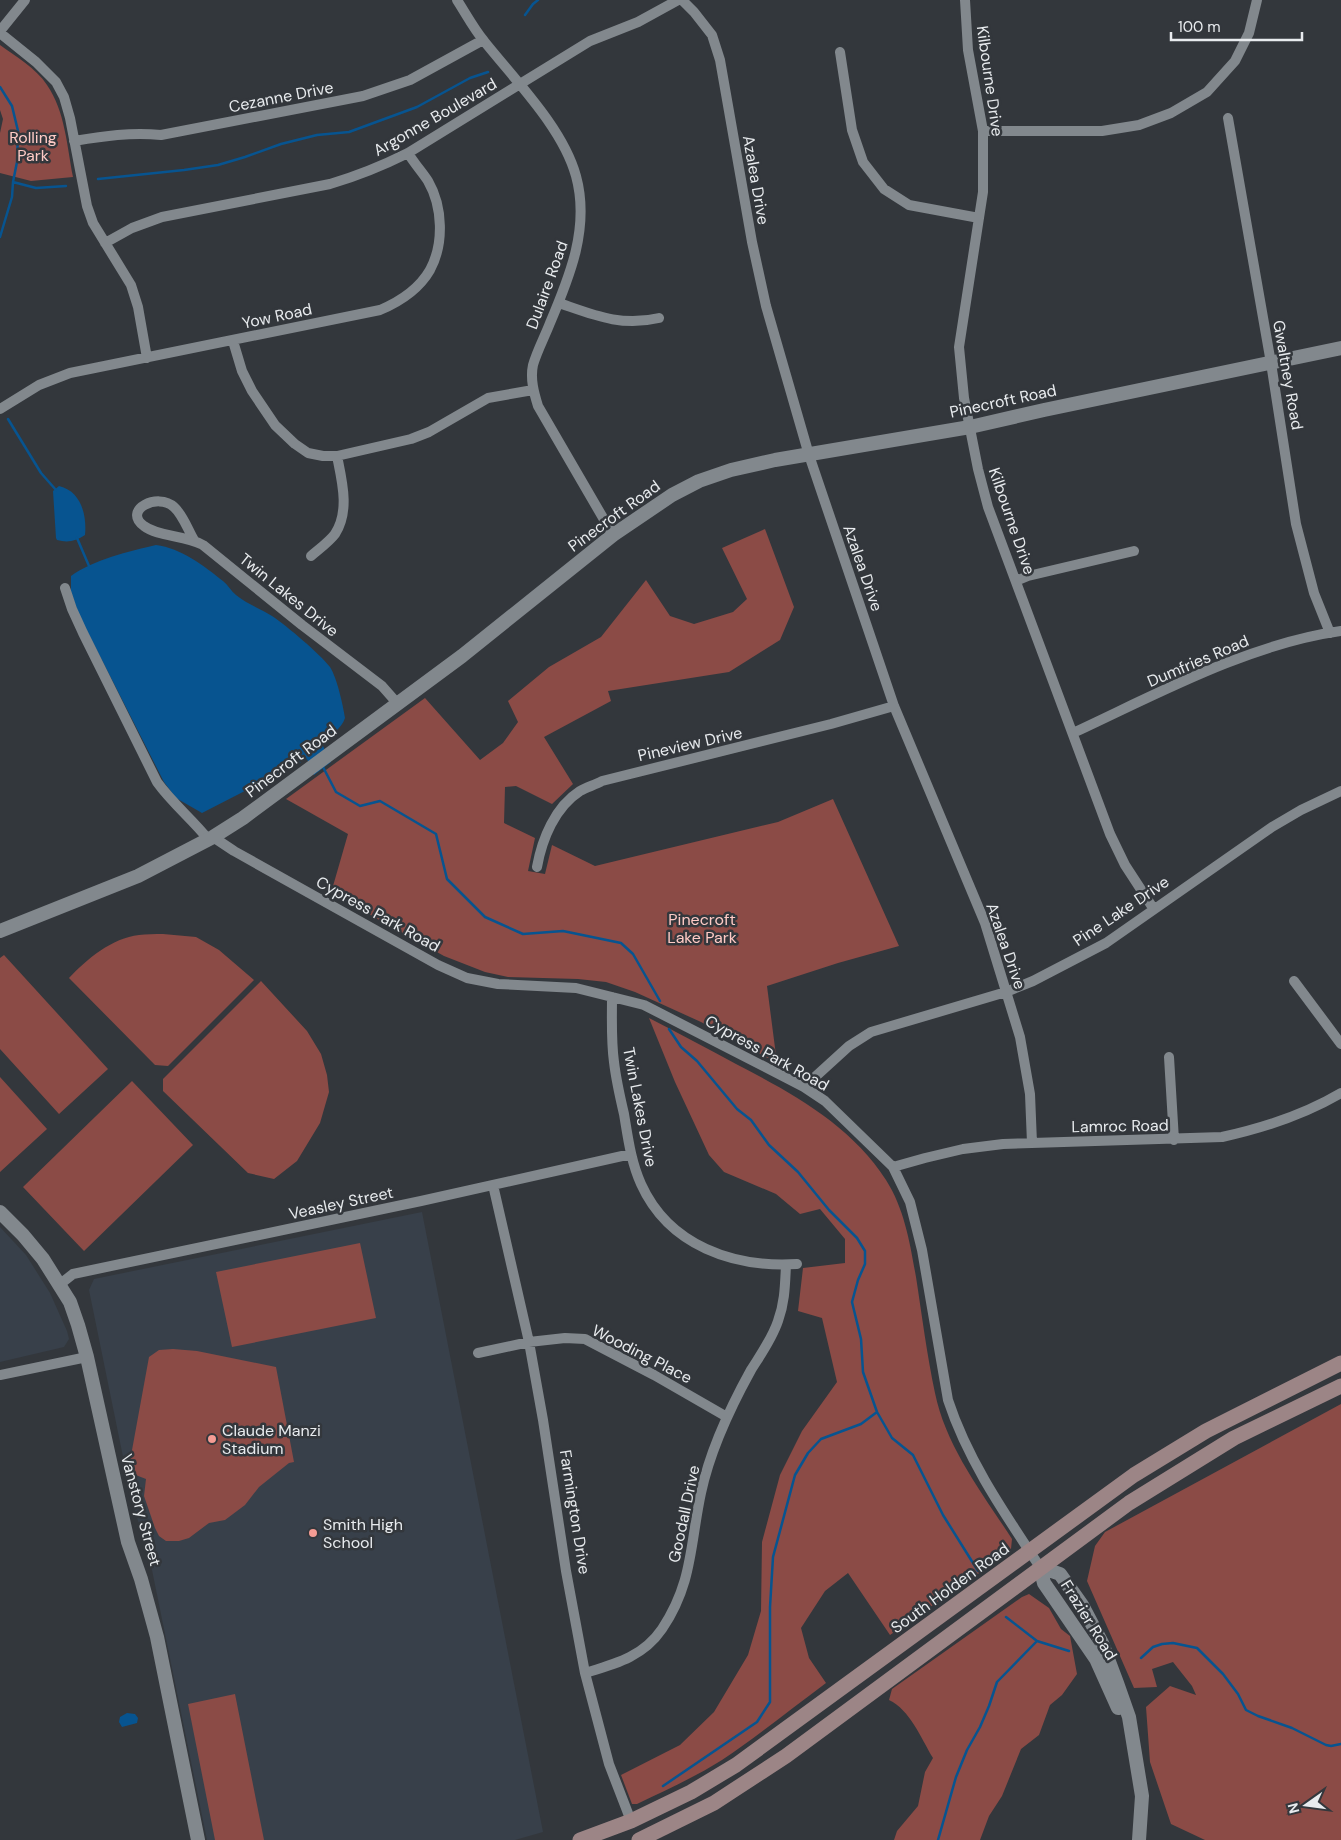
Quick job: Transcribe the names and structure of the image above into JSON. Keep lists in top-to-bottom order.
{
  "streets": {
    "main road": ["South Holden Road"],
    "street": [
      "Kilbourne Drive",
      "Cezanne Drive",
      "Argonne Boulevard",
      "Azalea Drive",
      "Dulaire Road",
      "Yow Road",
      "Gwaltney Road",
      "Pinecroft Road",
      "Twin Lakes Drive",
      "Dumfries Road",
      "Pineview Drive",
      "Pine Lake Drive",
      "Cypress Park Road",
      "Lamroc Road",
      "Veasley Street",
      "Wooding Place",
      "Vanstory Street",
      "Farmington Drive",
      "Goodall Drive",
      "Frazier Road"
    ]
  },
  "crossings": [
    ["Kilbourne Drive", "Pinecroft Road"],
    ["Kilbourne Drive", "Dumfries Road"],
    ["Kilbourne Drive", "Pine Lake Drive"],
    ["Cezanne Drive", "Dulaire Road"],
    ["Argonne Boulevard", "Azalea Drive"],
    ["Argonne Boulevard", "Dulaire Road"],
    ["Argonne Boulevard", "Yow Road"],
    ["Azalea Drive", "Pinecroft Road"],
    ["Azalea Drive", "Pineview Drive"],
    ["Azalea Drive", "Pine Lake Drive"],
    ["Azalea Drive", "Lamroc Road"],
    ["Dulaire Road", "Pinecroft Road"],
    ["Gwaltney Road", "Pinecroft Road"],
    ["Gwaltney Road", "Dumfries Road"],
    ["Pinecroft Road", "Twin Lakes Drive"],
    ["Pinecroft Road", "Cypress Park Road"],
    ["Twin Lakes Drive", "Cypress Park Road"],
    ["Twin Lakes Drive", "Veasley Street"],
    ["Twin Lakes Drive", "Goodall Drive"],
    ["Pine Lake Drive", "Cypress Park Road"],
    ["Cypress Park Road", "Lamroc Road"],
    ["Cypress Park Road", "South Holden Road"],
    ["Cypress Park Road", "Frazier Road"],
    ["Veasley Street", "Vanstory Street"],
    ["Veasley Street", "Farmington Drive"],
    ["Wooding Place", "Farmington Drive"],
    ["Wooding Place", "Goodall Drive"],
    ["Farmington Drive", "Goodall Drive"],
    ["Farmington Drive", "South Holden Road"]
  ],
  "parks": ["Rolling Park", "Pinecroft Lake Park"],
  "places": ["Claude Manzi Stadium", "Smith High School"],
  "scale_bar": "100 m",
  "north": "left"
}
